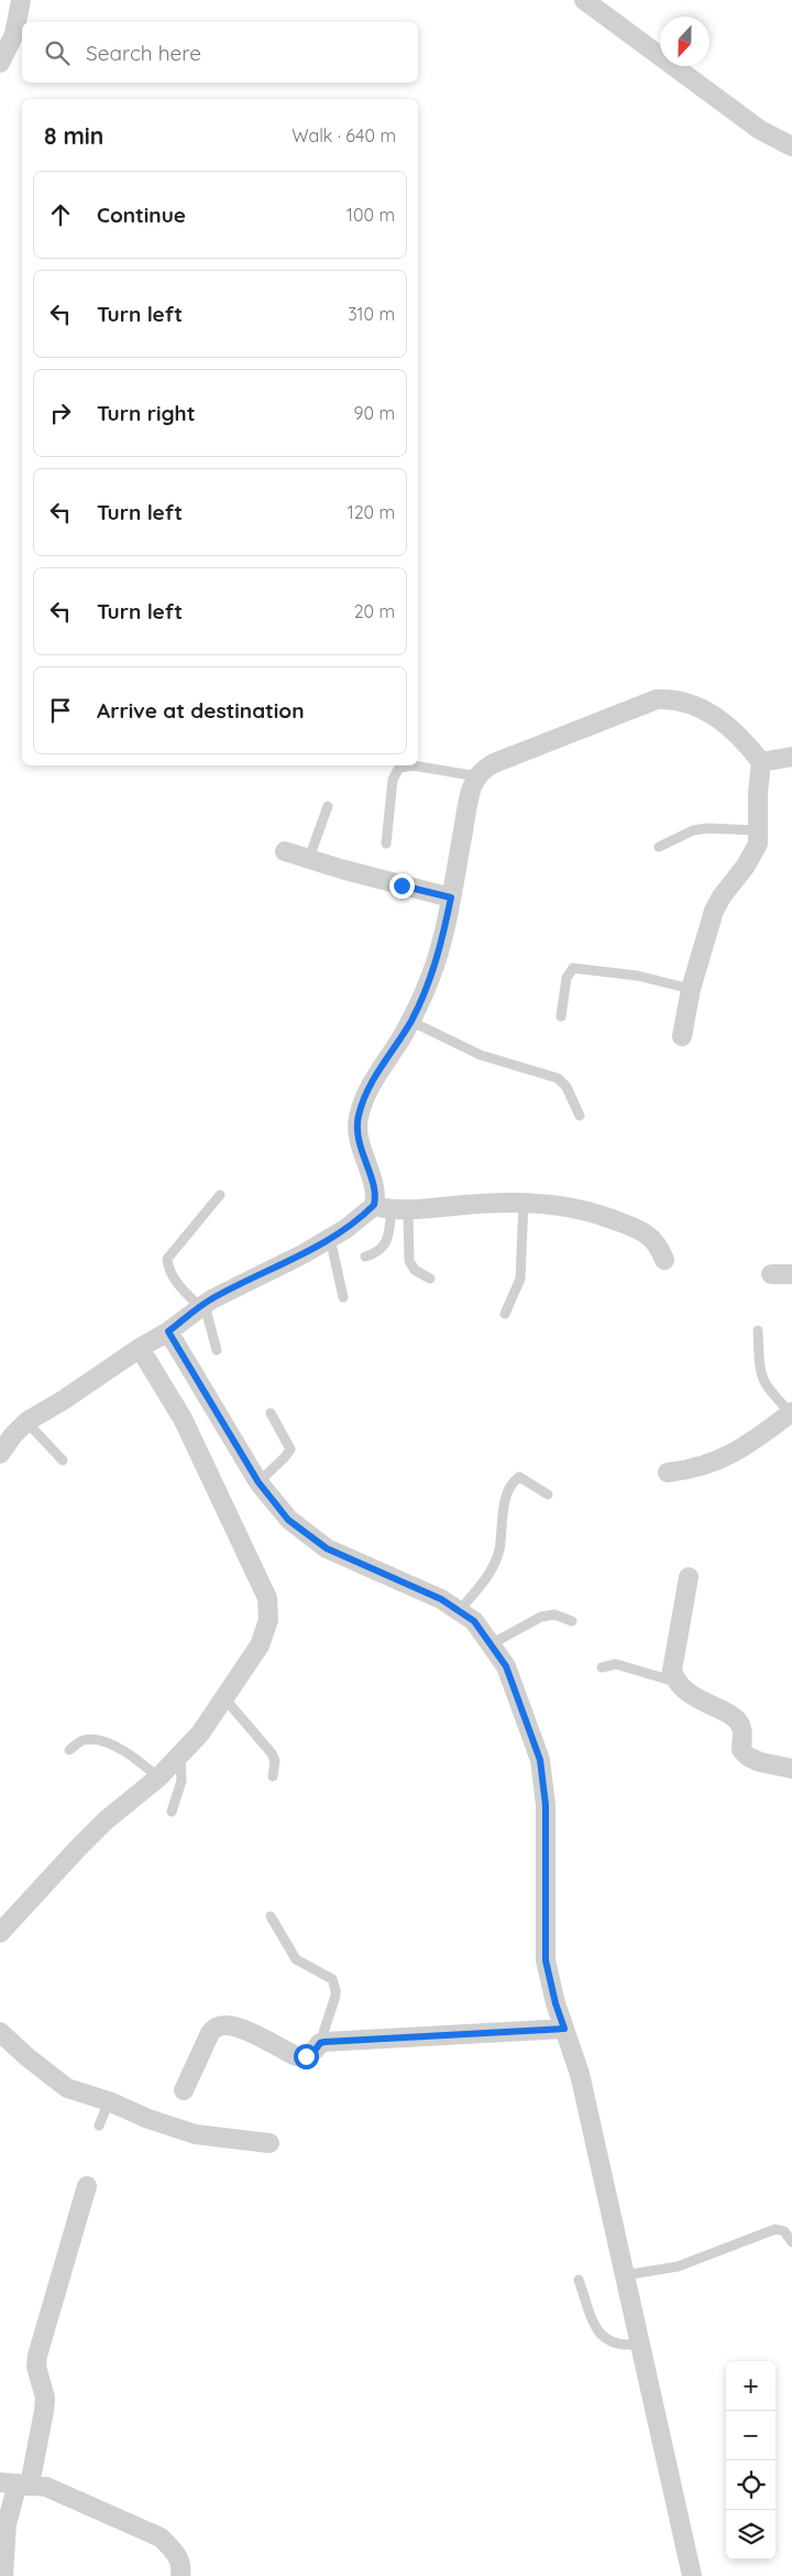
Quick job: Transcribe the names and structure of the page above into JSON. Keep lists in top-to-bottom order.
{
  "north": "bottom",
  "page": {
    "search": "Search here",
    "heading": ["8 min", "Walk · 640 m"],
    "list": [
      ["Continue", "100 m"],
      ["Turn left", "310 m"],
      ["Turn right", "90 m"],
      ["Turn left", "120 m"],
      ["Turn left", "20 m"],
      "Arrive at destination"
    ],
    "map_buttons": ["+", "−"]
  }
}
